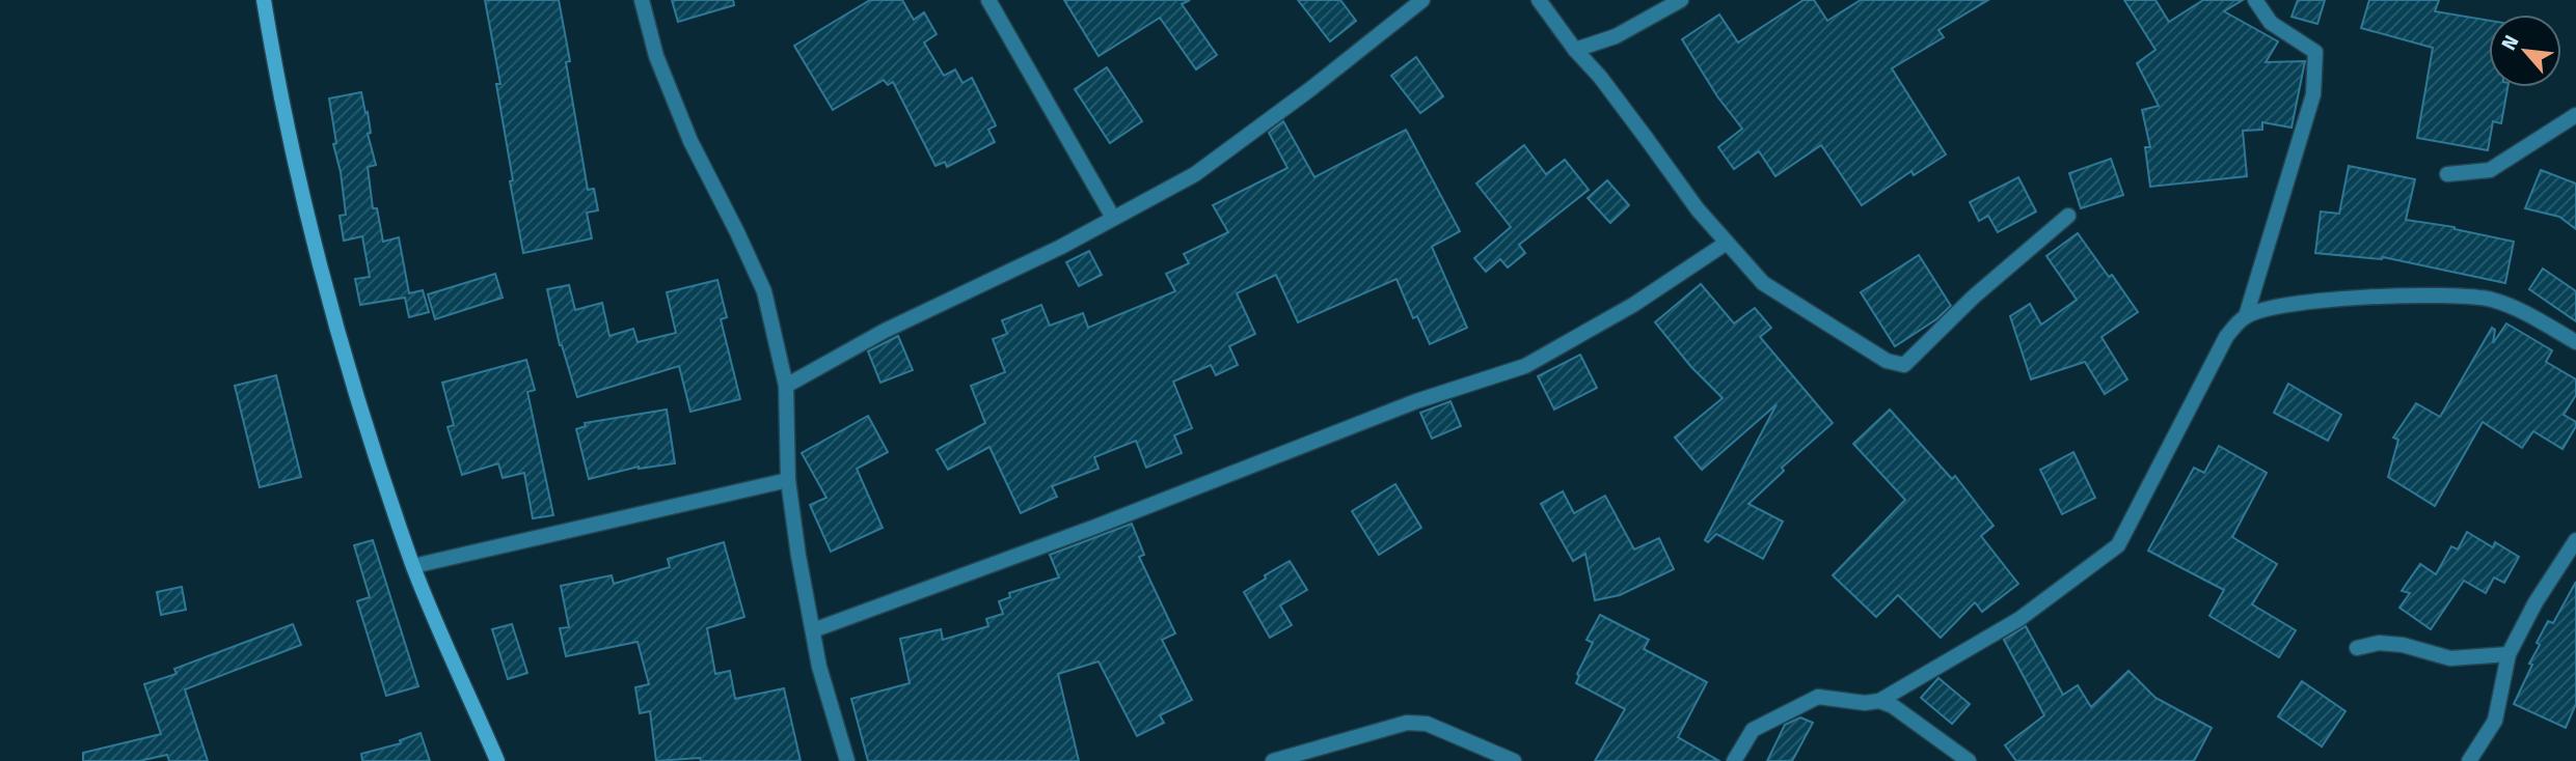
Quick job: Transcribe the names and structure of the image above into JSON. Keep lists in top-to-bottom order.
{
  "north": "top left"
}
